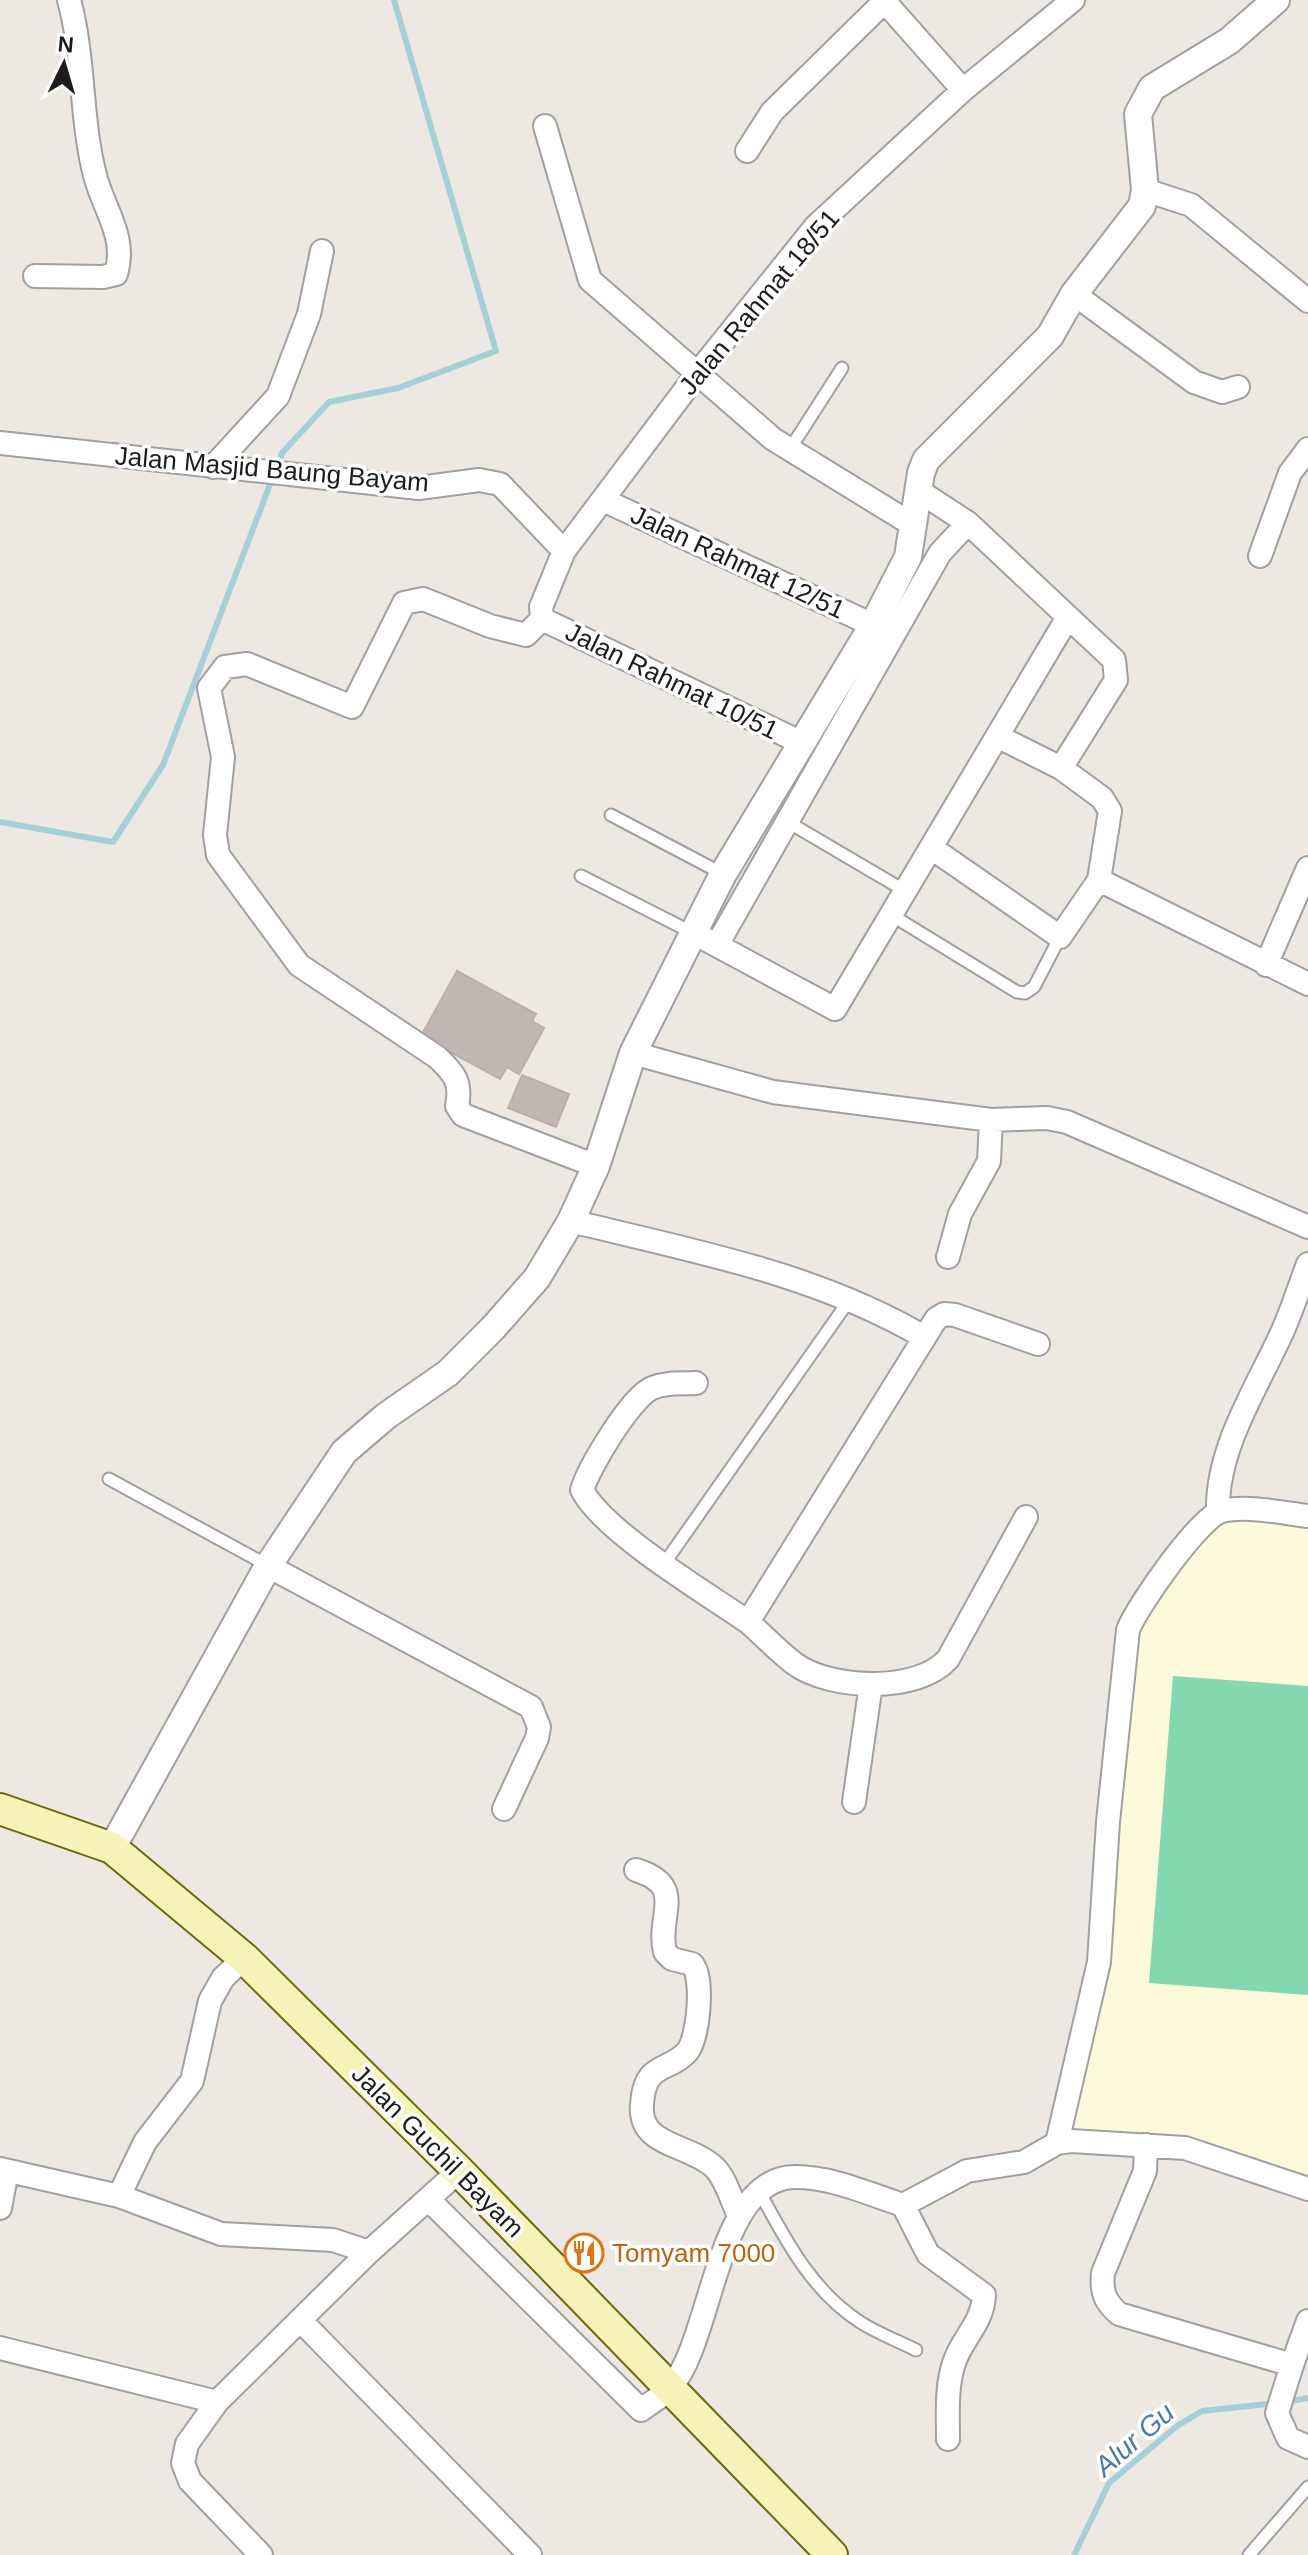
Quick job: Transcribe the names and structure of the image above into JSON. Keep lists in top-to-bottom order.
{
  "streets": {
    "main road": ["Jalan Guchil Bayam"],
    "street": [
      "Jalan Rahmat 18/51",
      "Jalan Masjid Baung Bayam",
      "Jalan Rahmat 12/51",
      "Jalan Rahmat 10/51"
    ]
  },
  "crossings": [
    ["Jalan Rahmat 18/51", "Jalan Masjid Baung Bayam"],
    ["Jalan Rahmat 18/51", "Jalan Rahmat 12/51"],
    ["Jalan Rahmat 18/51", "Jalan Rahmat 10/51"]
  ],
  "water": ["Alur Gu"],
  "places": {
    "restaurant": ["Tomyam 7000"]
  },
  "north": "top"
}
